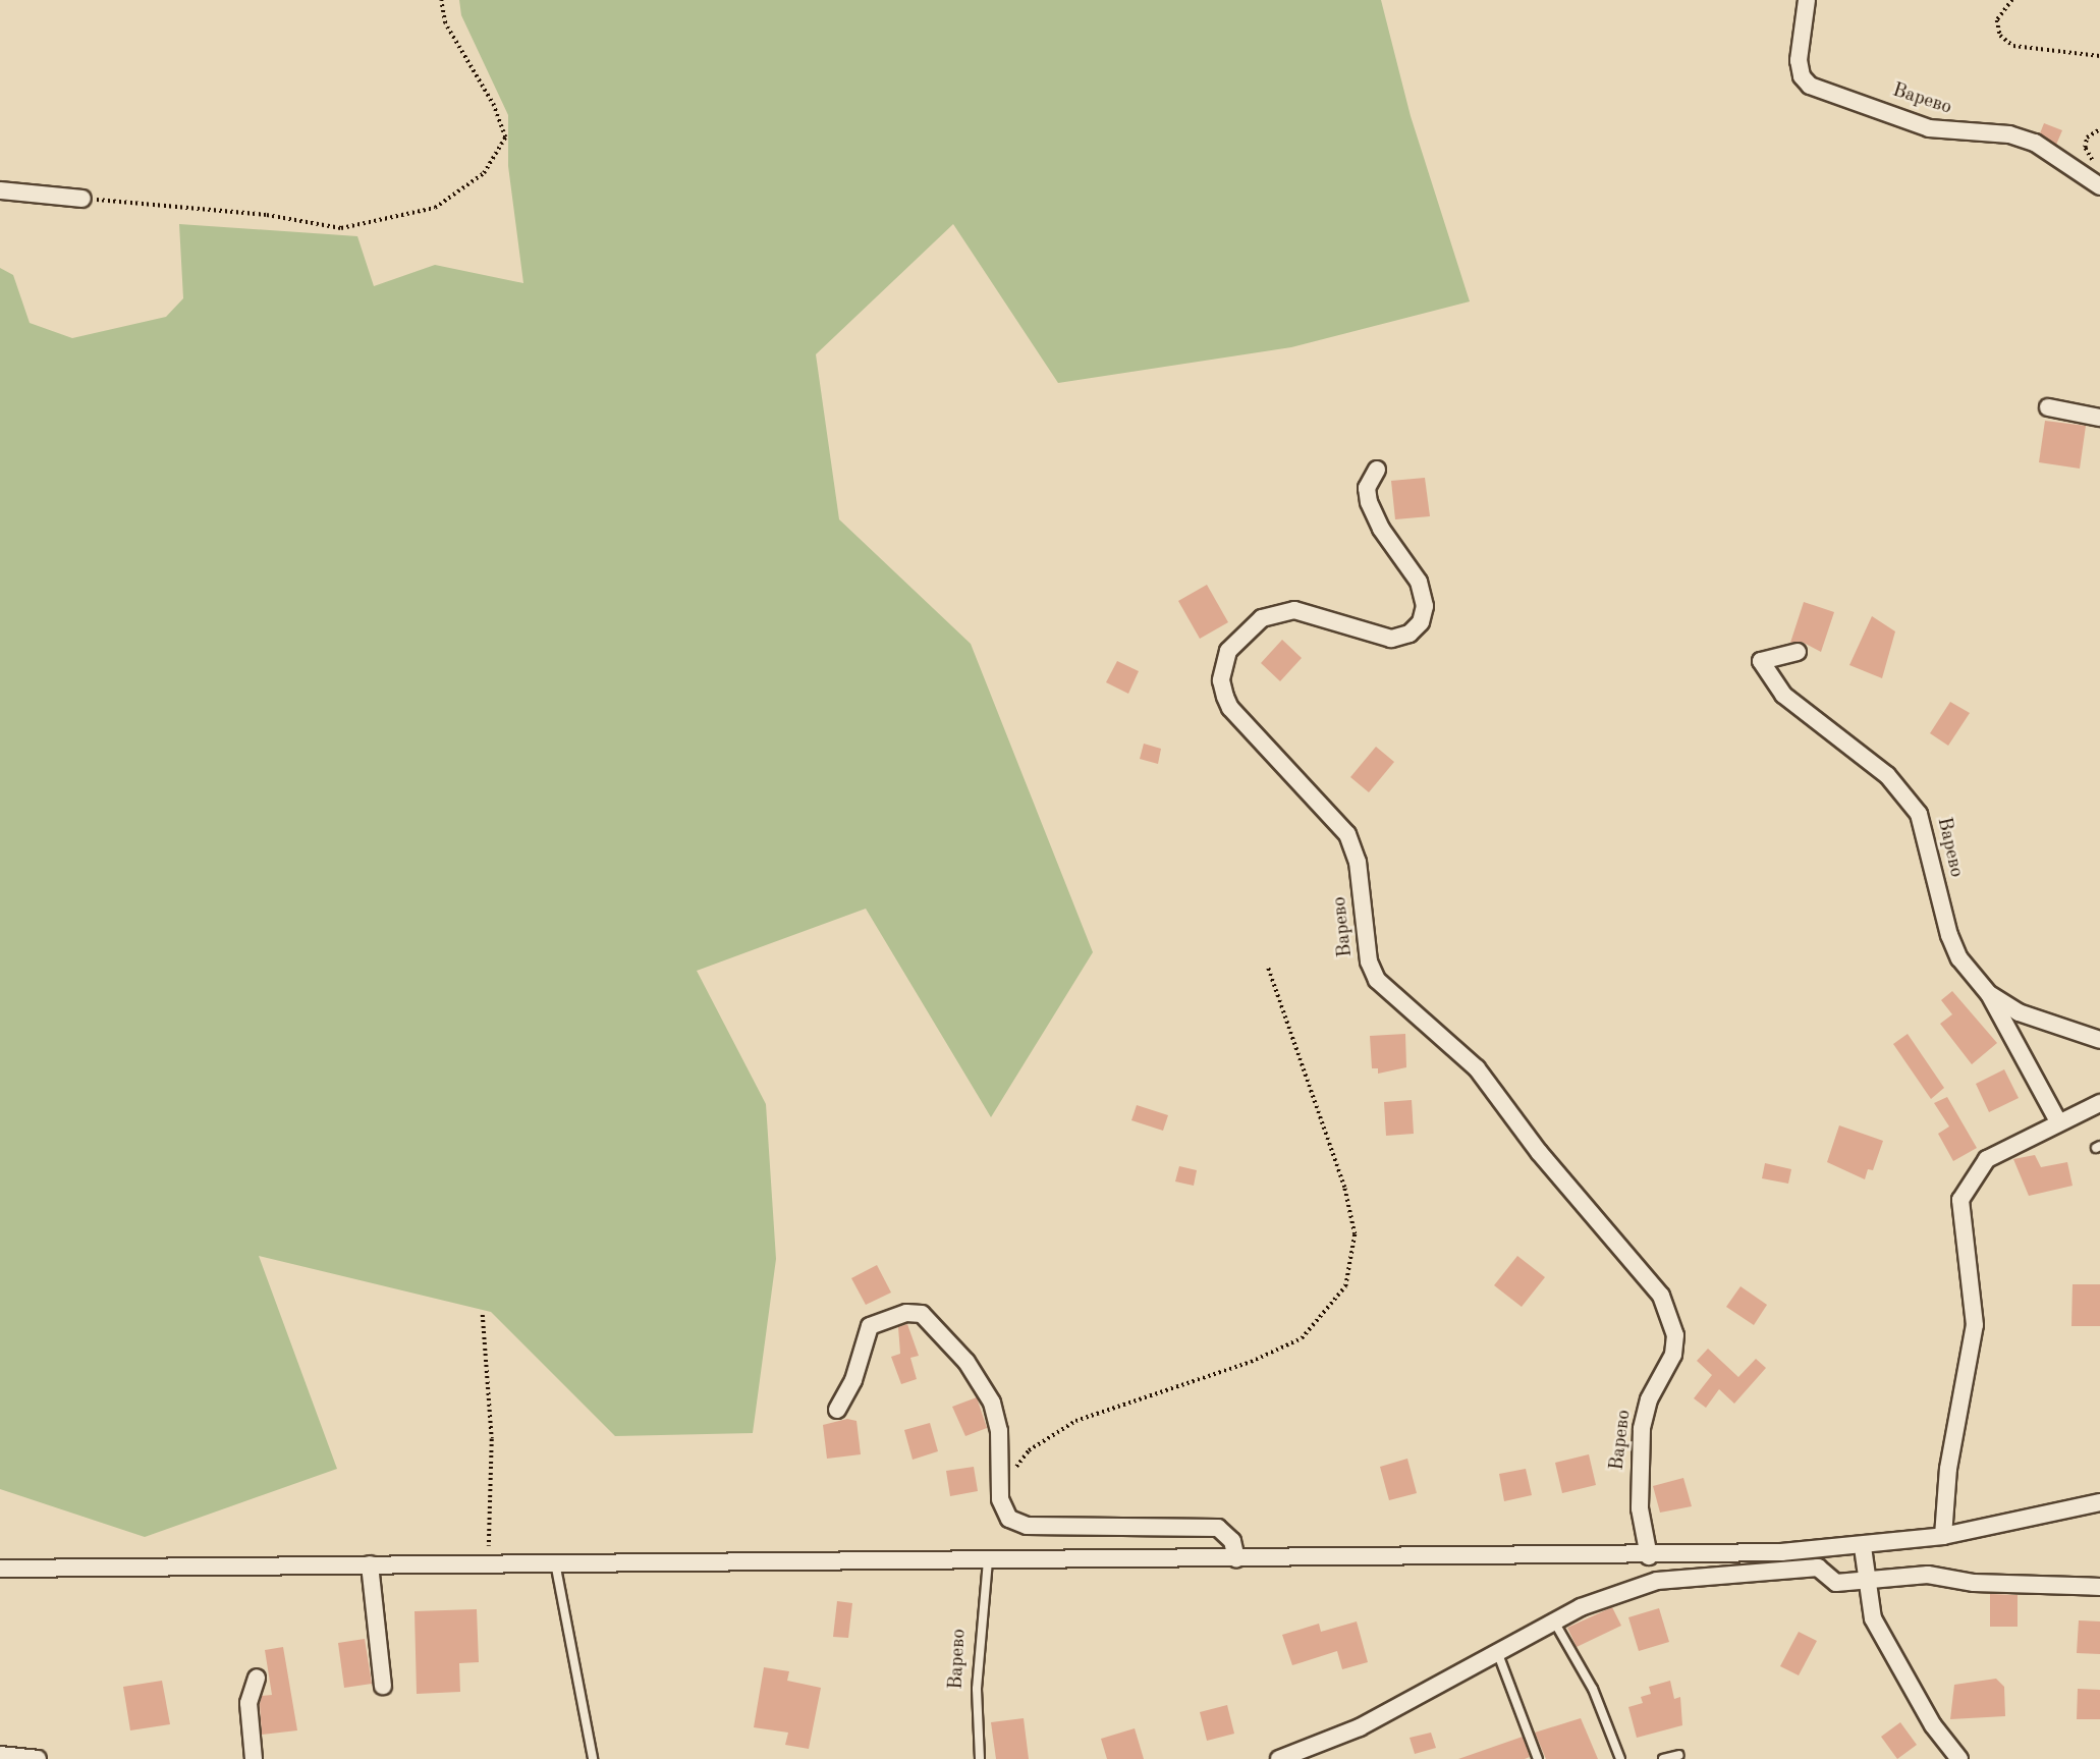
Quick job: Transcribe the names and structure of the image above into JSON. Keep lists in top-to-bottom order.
{
  "streets": {
    "street": ["Варево"]
  }
}
